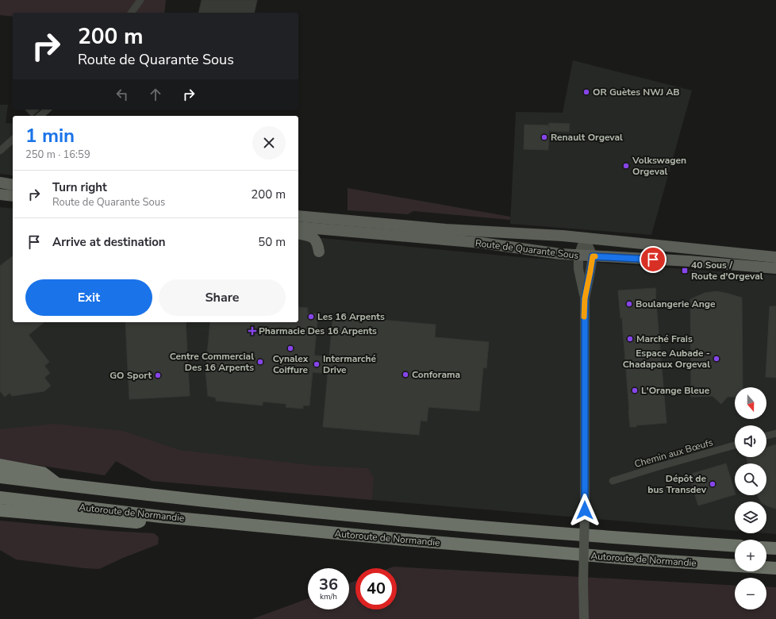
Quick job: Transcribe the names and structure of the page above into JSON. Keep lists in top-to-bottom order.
{
  "streets": {
    "highway": ["Autoroute de Normandie"],
    "main road": ["Route de Quarante Sous"],
    "street": ["Chemin aux Bœufs"]
  },
  "places": {
    "other": [
      "OR Guètes NWJ AB",
      "Renault Orgeval",
      "Volkswagen Orgeval",
      "Boulangerie Ange",
      "Les 16 Arpents",
      "Marché Frais",
      "Cynalex Coiffure",
      "Espace Aubade - Chadapaux Orgeval",
      "Centre Commercial Des 16 Arpents",
      "Intermarché Drive",
      "Conforama",
      "GO Sport",
      "L'Orange Bleue",
      "Dépôt de bus Transdev"
    ],
    "transit": ["40 Sous / Route d'Orgeval"],
    "health": ["Pharmacie Des 16 Arpents"]
  },
  "north": "bottom",
  "page": {
    "turn": ["200 m", "Route de Quarante Sous"],
    "heading": ["1 min", "250 m · 16:59"],
    "list": [
      {
        "name": "Turn right",
        "note": "Route de Quarante Sous",
        "value": "200 m"
      },
      {
        "name": "Arrive at destination",
        "value": "50 m"
      }
    ],
    "buttons": ["Exit", "Share"],
    "map_buttons": ["+", "−"],
    "speed": "36 km/h",
    "limit": "40"
  }
}
